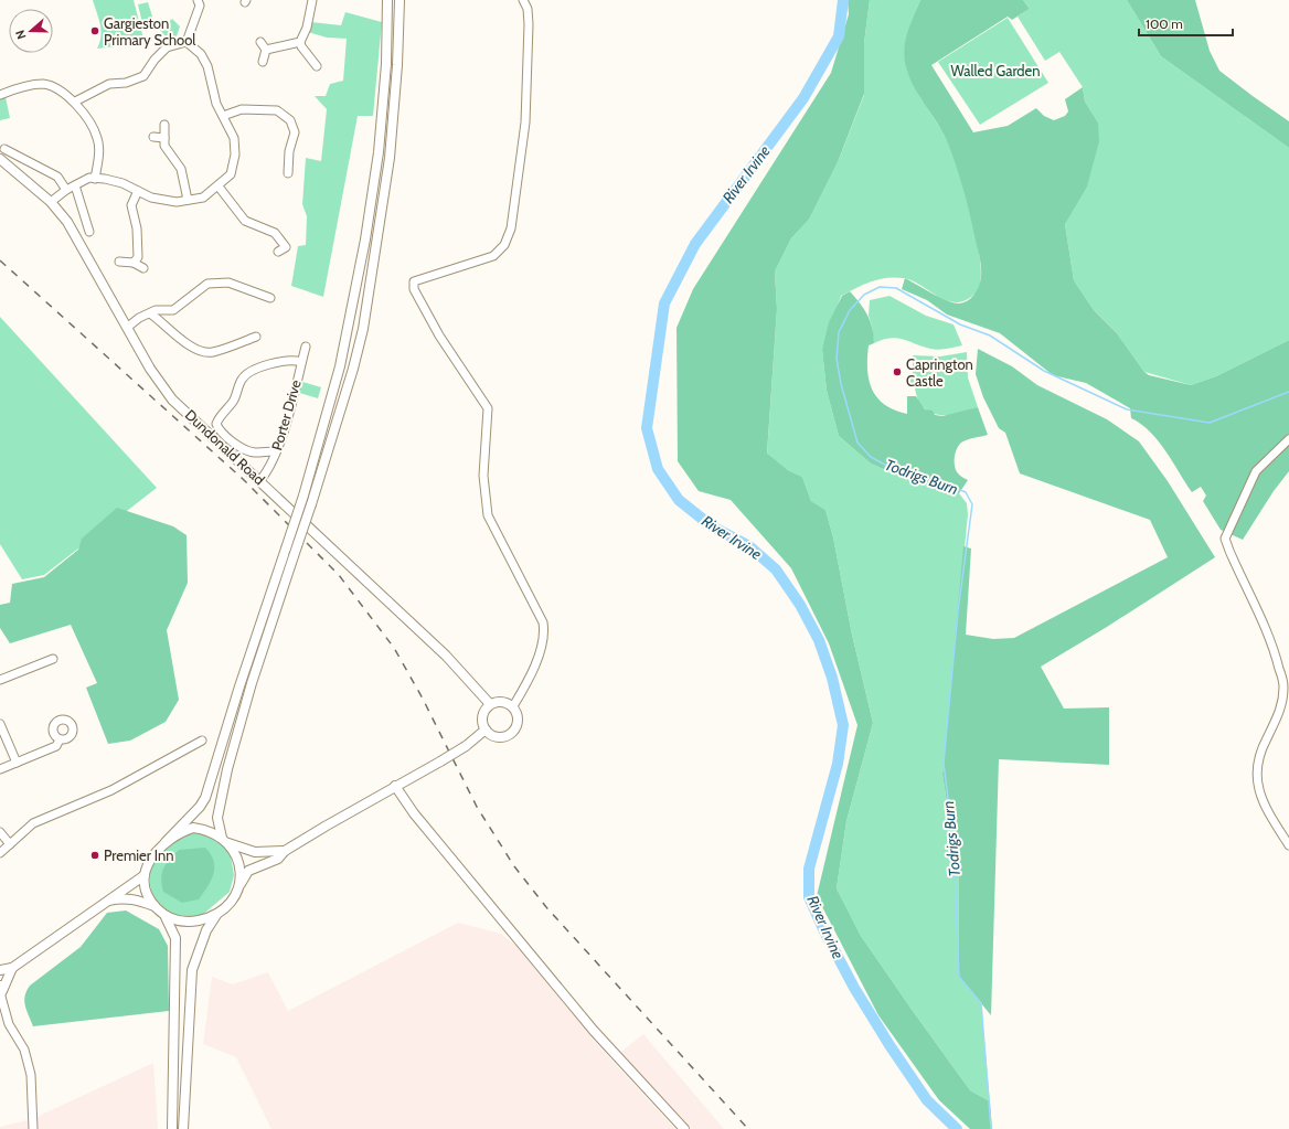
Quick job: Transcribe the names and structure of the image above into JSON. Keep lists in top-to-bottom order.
{
  "streets": {
    "main road": ["Dundonald Road"],
    "street": ["Porter Drive"]
  },
  "crossings": [
    ["Porter Drive", "Dundonald Road"]
  ],
  "water": ["River Irvine", "Todrigs Burn"],
  "parks": ["Walled Garden"],
  "places": ["Gargieston Primary School", "Caprington Castle", "Premier Inn"],
  "scale_bar": "100 m",
  "north": "left"
}
